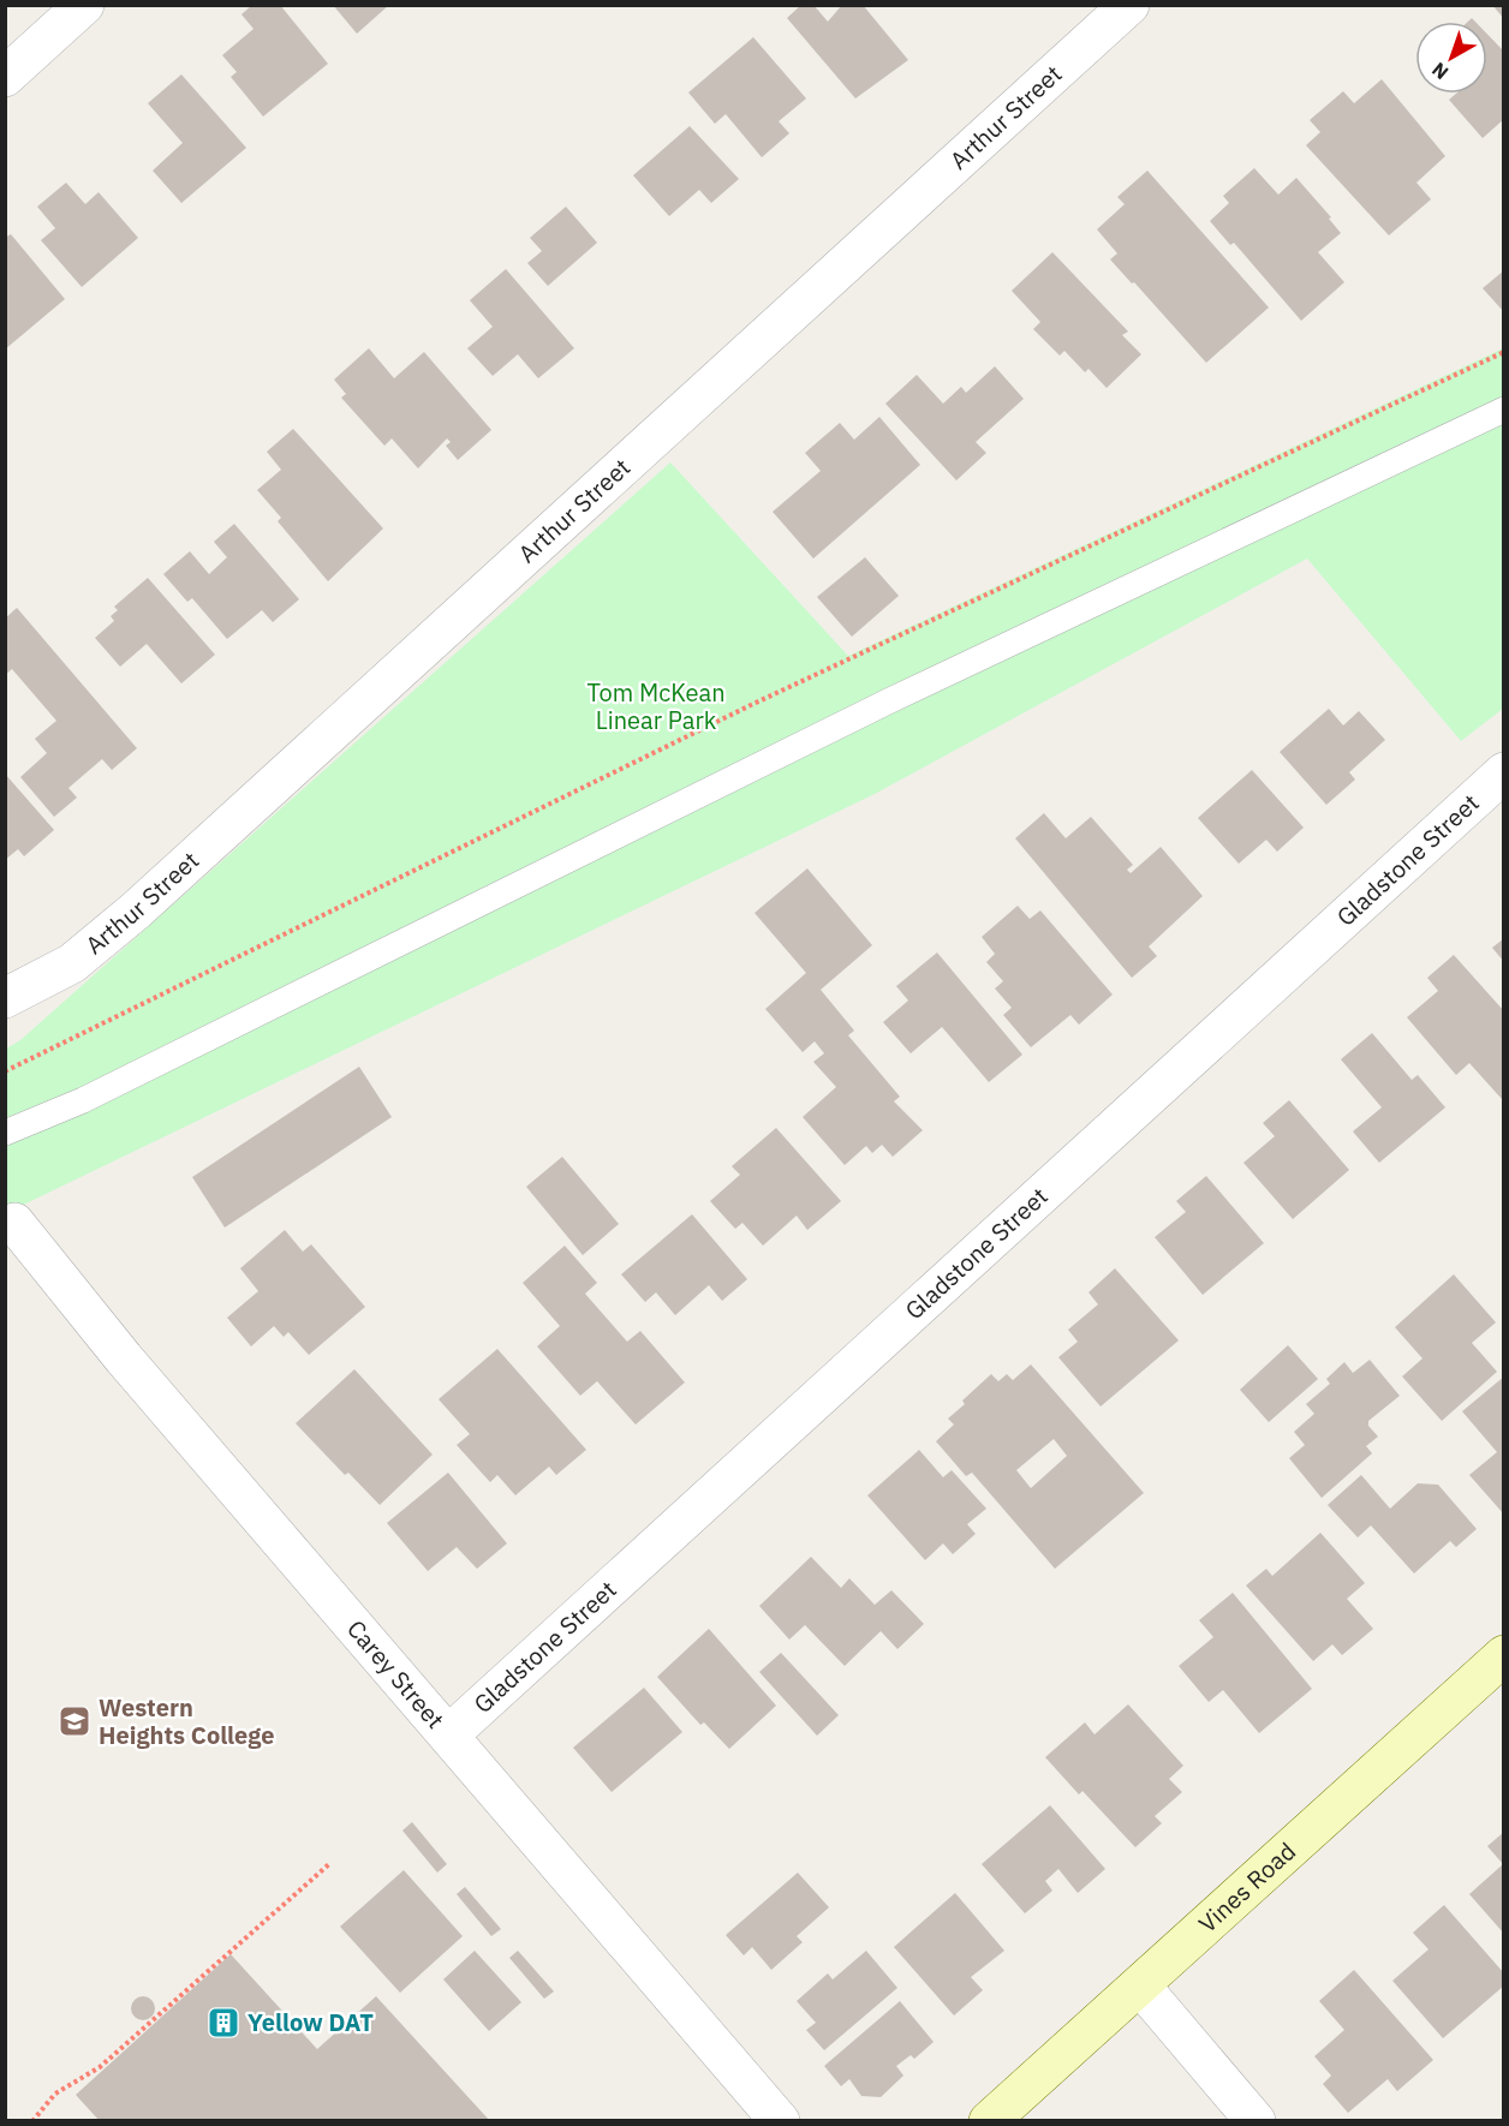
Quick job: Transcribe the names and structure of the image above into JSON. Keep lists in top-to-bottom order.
{
  "streets": {
    "main road": ["Vines Road"],
    "street": ["Arthur Street", "Gladstone Street", "Carey Street"]
  },
  "crossings": [
    ["Gladstone Street", "Carey Street"]
  ],
  "parks": ["Tom McKean Linear Park"],
  "places": {
    "school or university": ["Western Heights College"],
    "building": ["Yellow DAT"]
  },
  "north": "bottom left"
}
